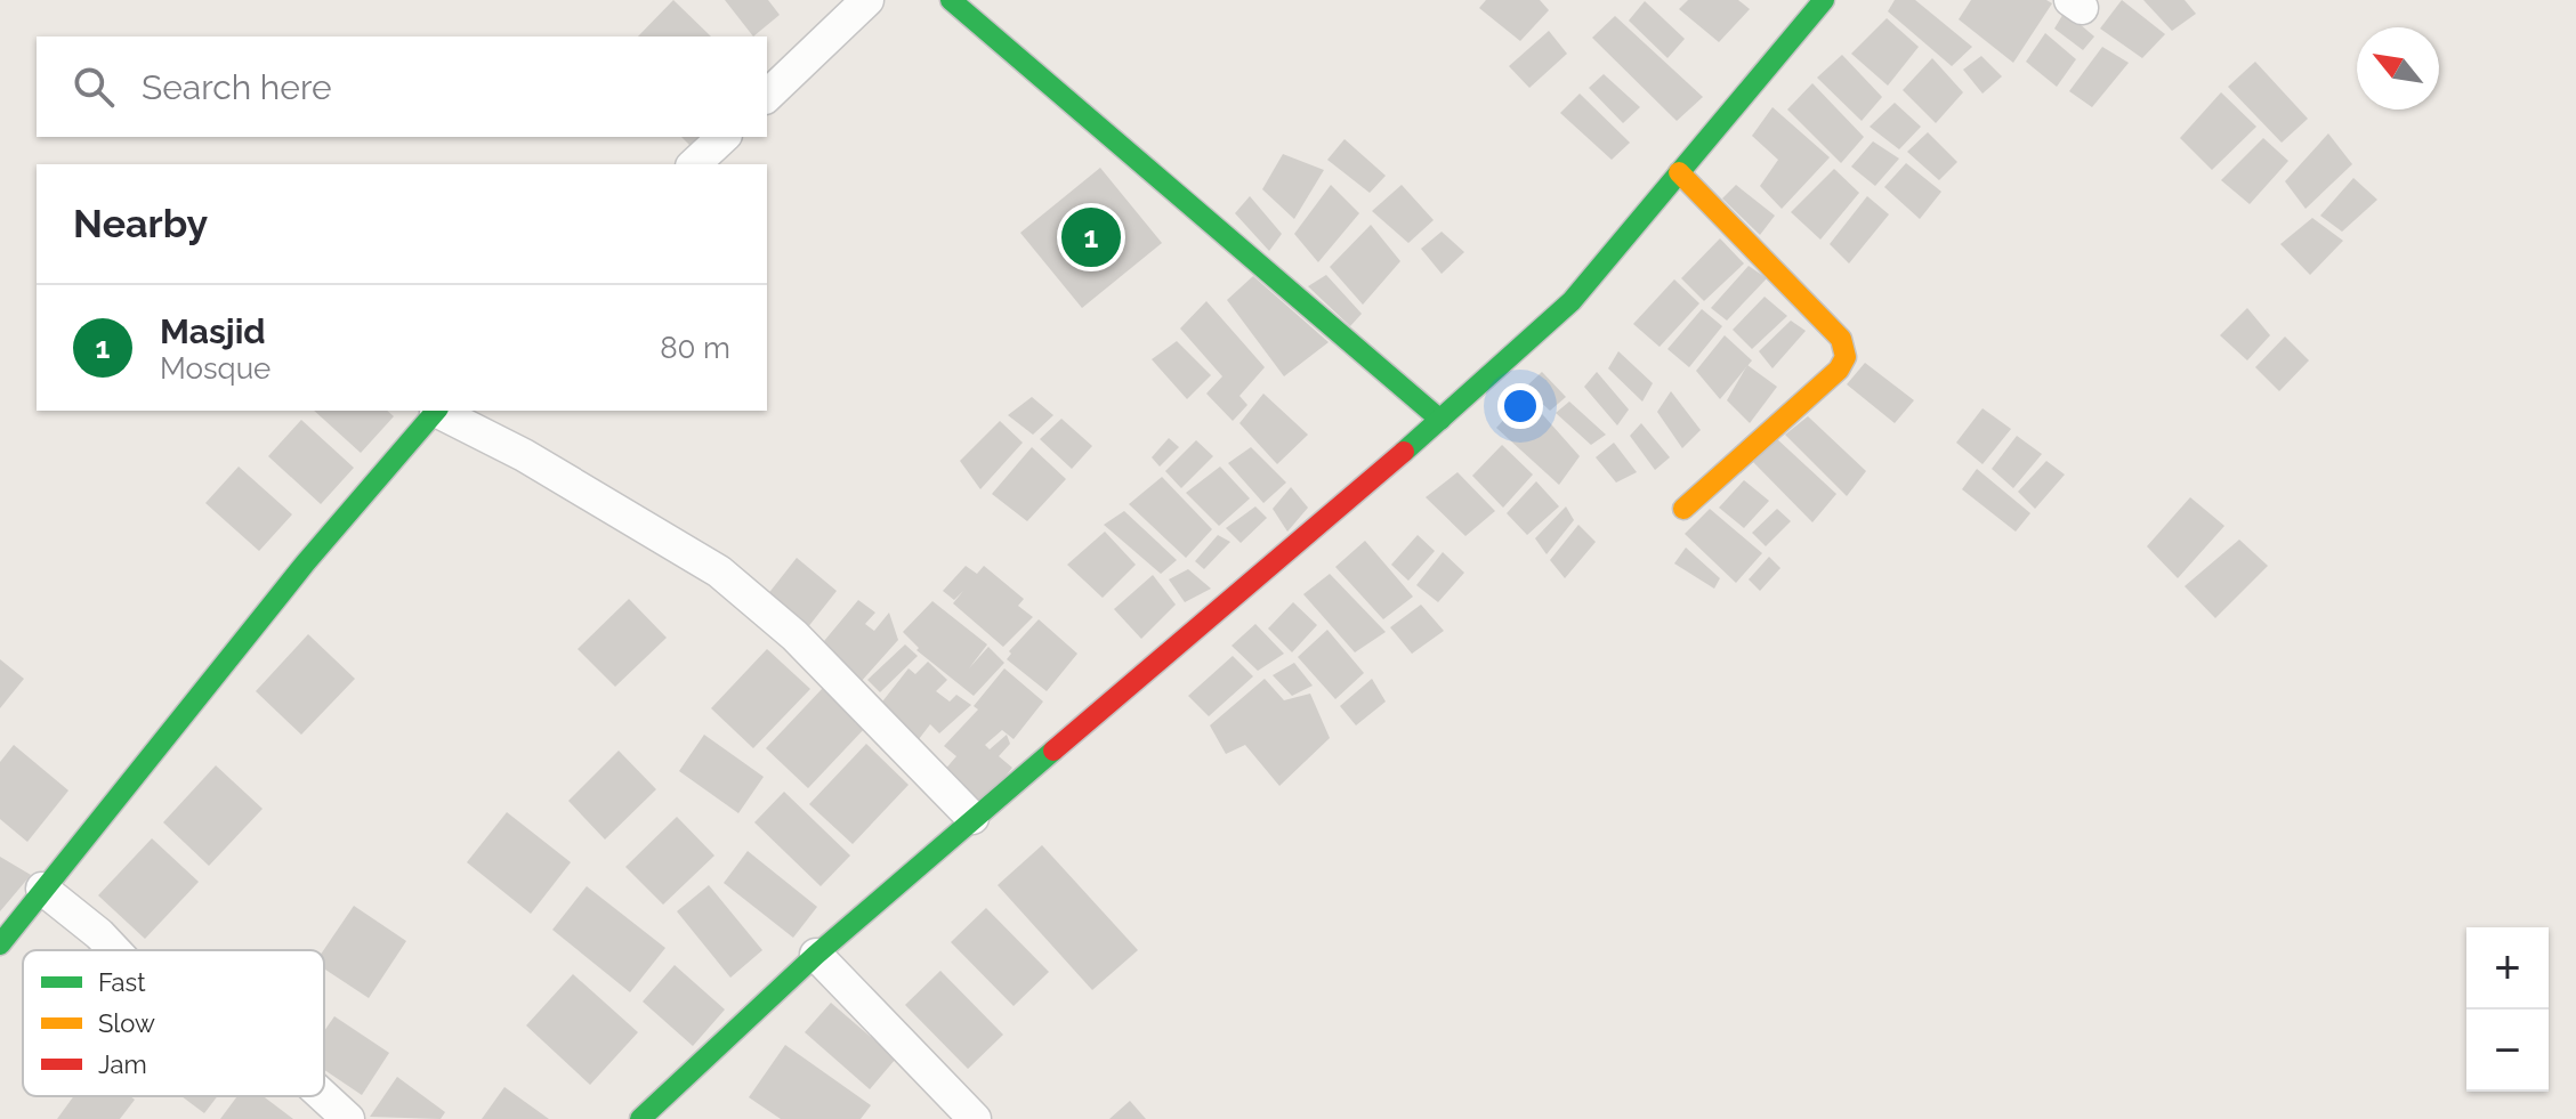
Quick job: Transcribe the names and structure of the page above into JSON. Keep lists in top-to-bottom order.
{
  "legend": ["Fast", "Slow", "Jam"],
  "north": "top left",
  "page": {
    "search": "Search here",
    "heading": "Nearby",
    "pins": "1",
    "list": [
      {
        "mark": "1",
        "name": "Masjid",
        "note": "Mosque",
        "value": "80 m"
      }
    ],
    "map_buttons": ["+", "−"]
  }
}
